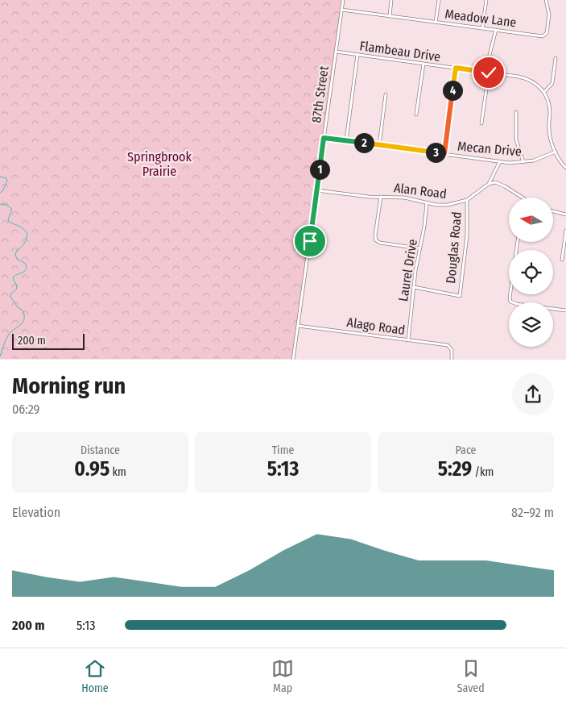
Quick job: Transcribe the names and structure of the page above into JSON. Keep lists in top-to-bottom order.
{
  "streets": {
    "street": [
      "Meadow Lane",
      "Flambeau Drive",
      "87th Street",
      "Mecan Drive",
      "Alan Road",
      "Douglas Road",
      "Laurel Drive",
      "Alago Road"
    ]
  },
  "crossings": [
    ["Meadow Lane", "87th Street"],
    ["Flambeau Drive", "87th Street"],
    ["87th Street", "Mecan Drive"],
    ["87th Street", "Alan Road"],
    ["87th Street", "Alago Road"],
    ["Alan Road", "Douglas Road"],
    ["Alan Road", "Laurel Drive"],
    ["Douglas Road", "Laurel Drive"],
    ["Laurel Drive", "Alago Road"]
  ],
  "parks": ["Springbrook Prairie"],
  "scale_bar": "200 m",
  "north": "left",
  "page": {
    "pins": [
      "4",
      "2",
      "3",
      "1"
    ],
    "scale": "200 m",
    "heading": ["Morning run", "06:29"],
    "stats": [
      ["Distance", "0.95 km"],
      ["Time", "5:13"],
      ["Pace", "5:29 /km"]
    ],
    "chart": ["Elevation", "82–92 m"],
    "list": [
      {
        "name": "200 m",
        "note": "5:13"
      }
    ],
    "tabs": ["Home", "Map", "Saved"]
  }
}
